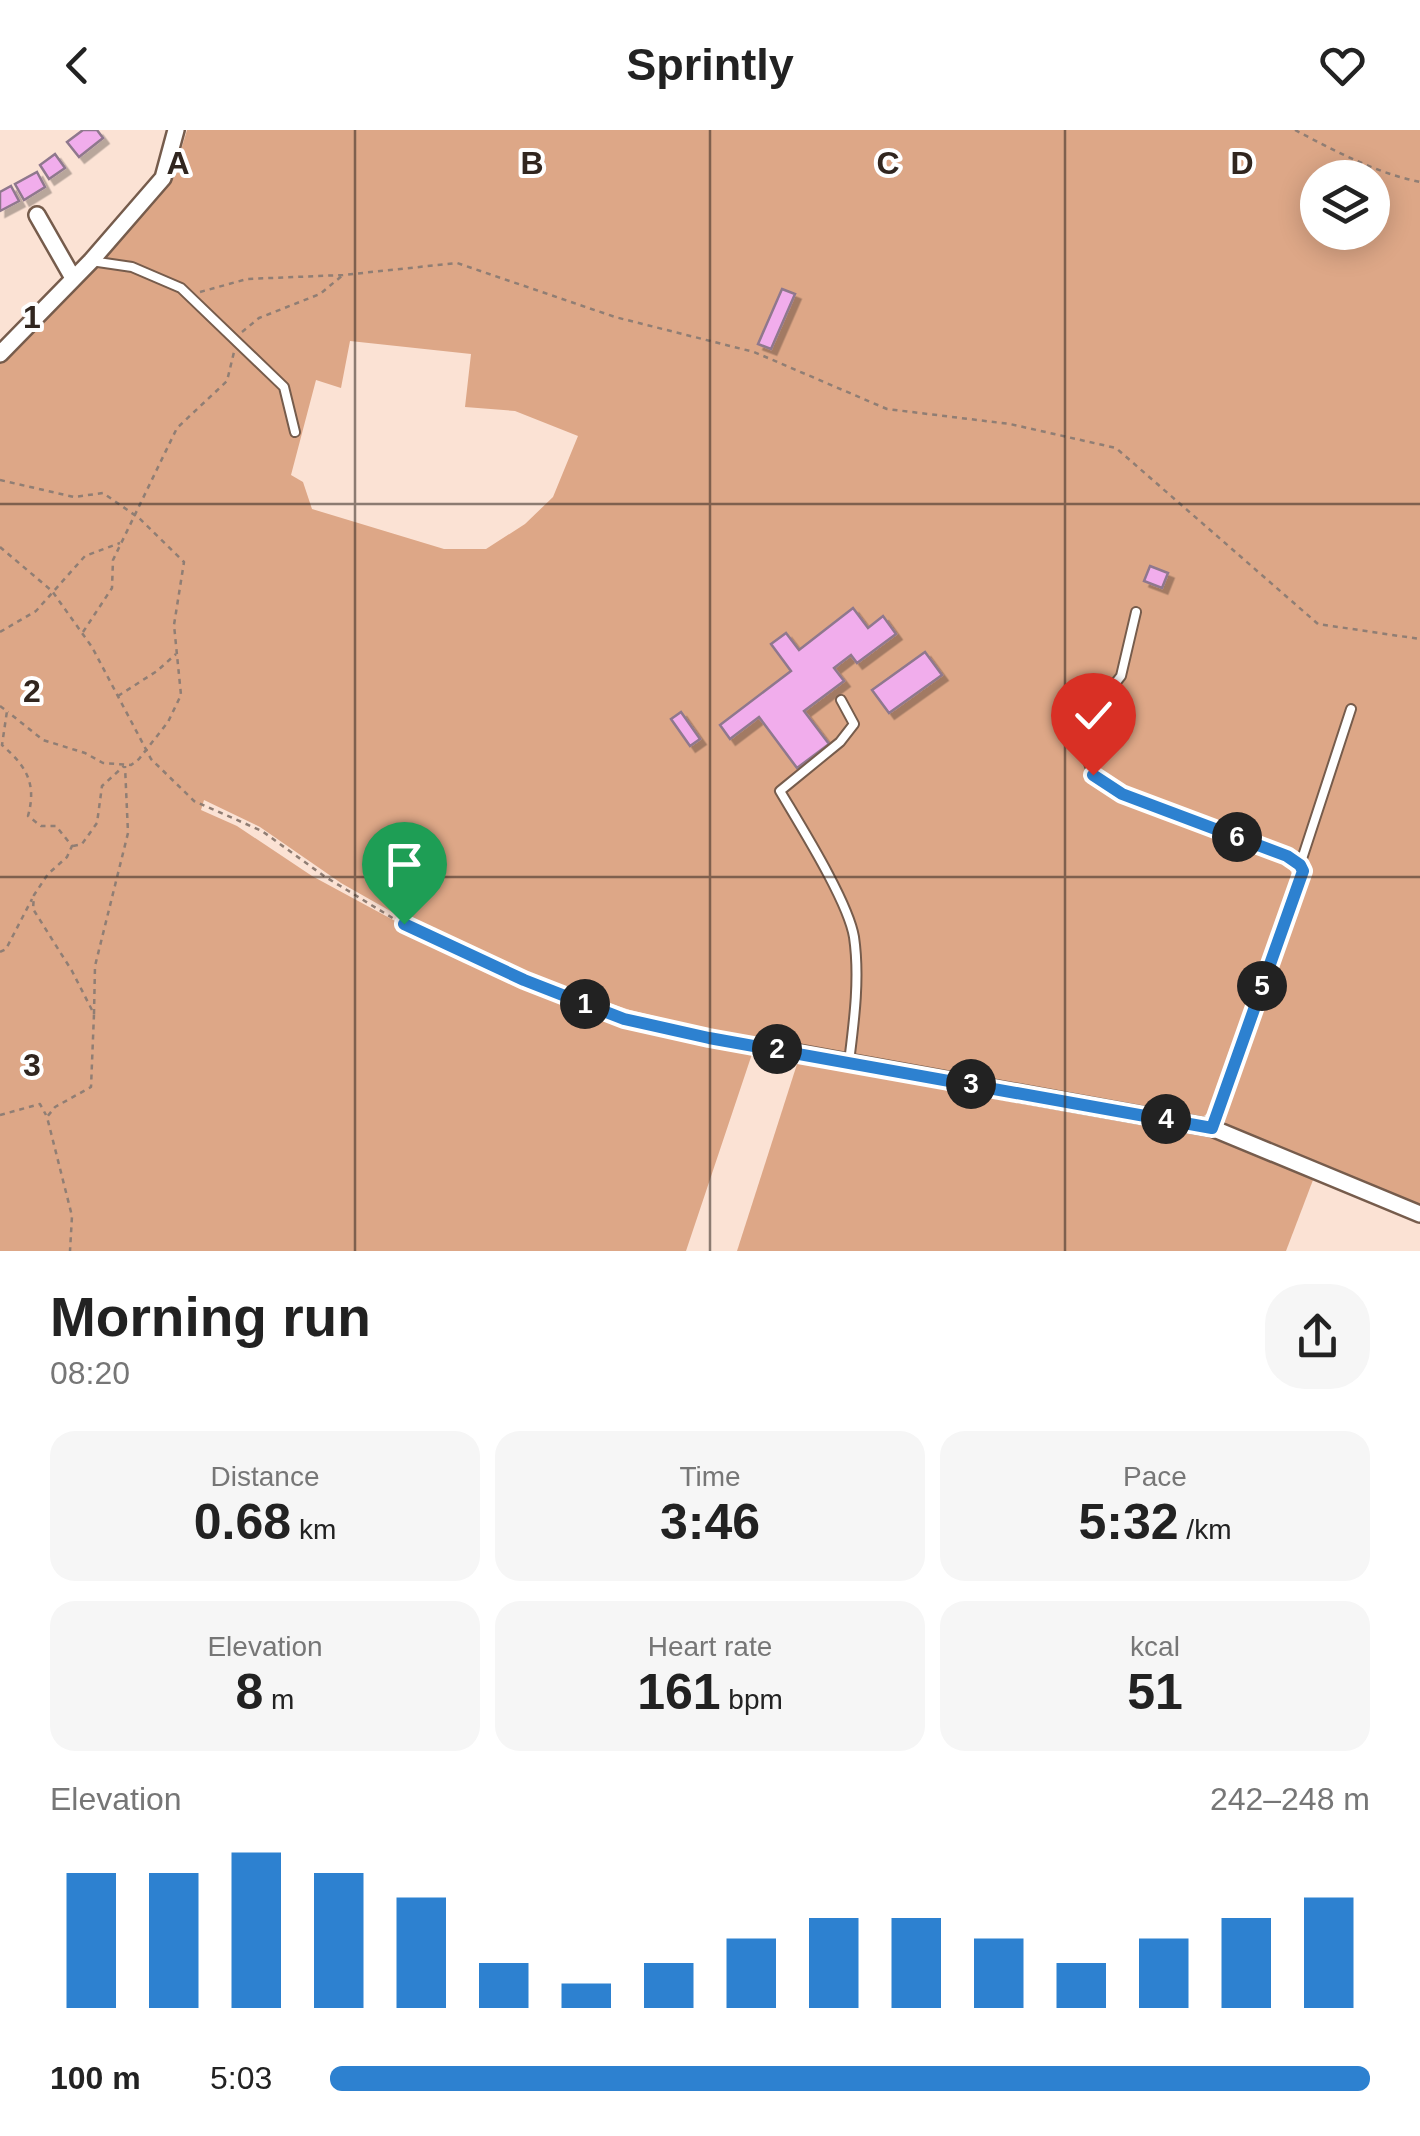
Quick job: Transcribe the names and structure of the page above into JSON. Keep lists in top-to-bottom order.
{
  "page": {
    "header": "Sprintly",
    "pins": [
      "6",
      "5",
      "1",
      "2",
      "3",
      "4"
    ],
    "heading": ["Morning run", "08:20"],
    "stats": [
      ["Distance", "0.68 km"],
      ["Time", "3:46"],
      ["Pace", "5:32 /km"],
      ["Elevation", "8 m"],
      ["Heart rate", "161 bpm"],
      ["kcal", "51"]
    ],
    "chart": ["Elevation", "242–248 m"],
    "list": [
      {
        "name": "100 m",
        "note": "5:03"
      }
    ]
  },
  "grid": {
    "columns": [
      "A",
      "B",
      "C",
      "D"
    ],
    "rows": ["1", "2", "3"]
  }
}
